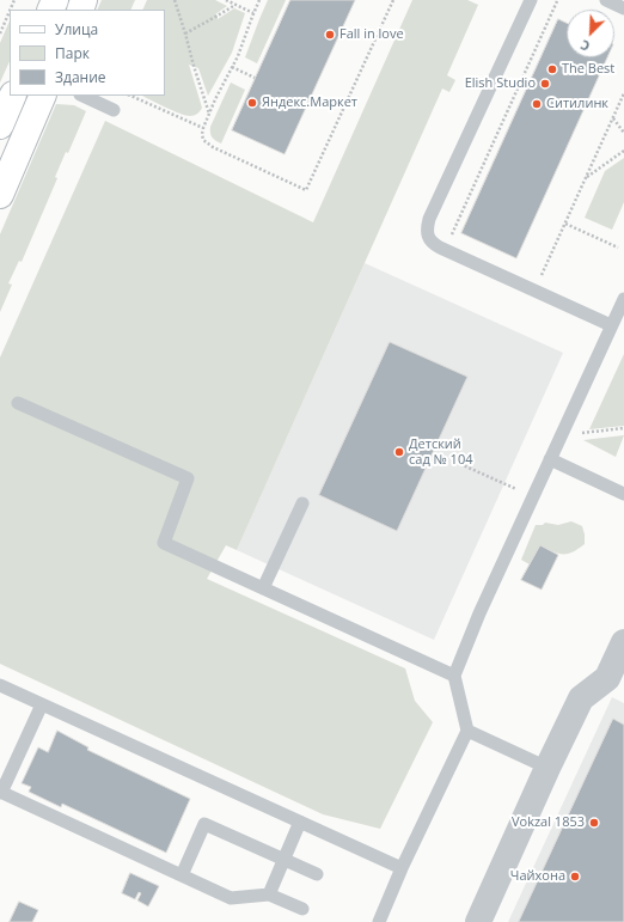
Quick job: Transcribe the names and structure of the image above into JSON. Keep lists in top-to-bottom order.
{
  "places": [
    "Fall in love",
    "The Best",
    "Elish Studio",
    "Яндекс.Маркет",
    "Ситилинк",
    "Детский сад № 104",
    "Vokzal 1853",
    "Чайхона"
  ],
  "legend": ["Улица", "Парк", "Здание"],
  "north": "bottom left"
}
